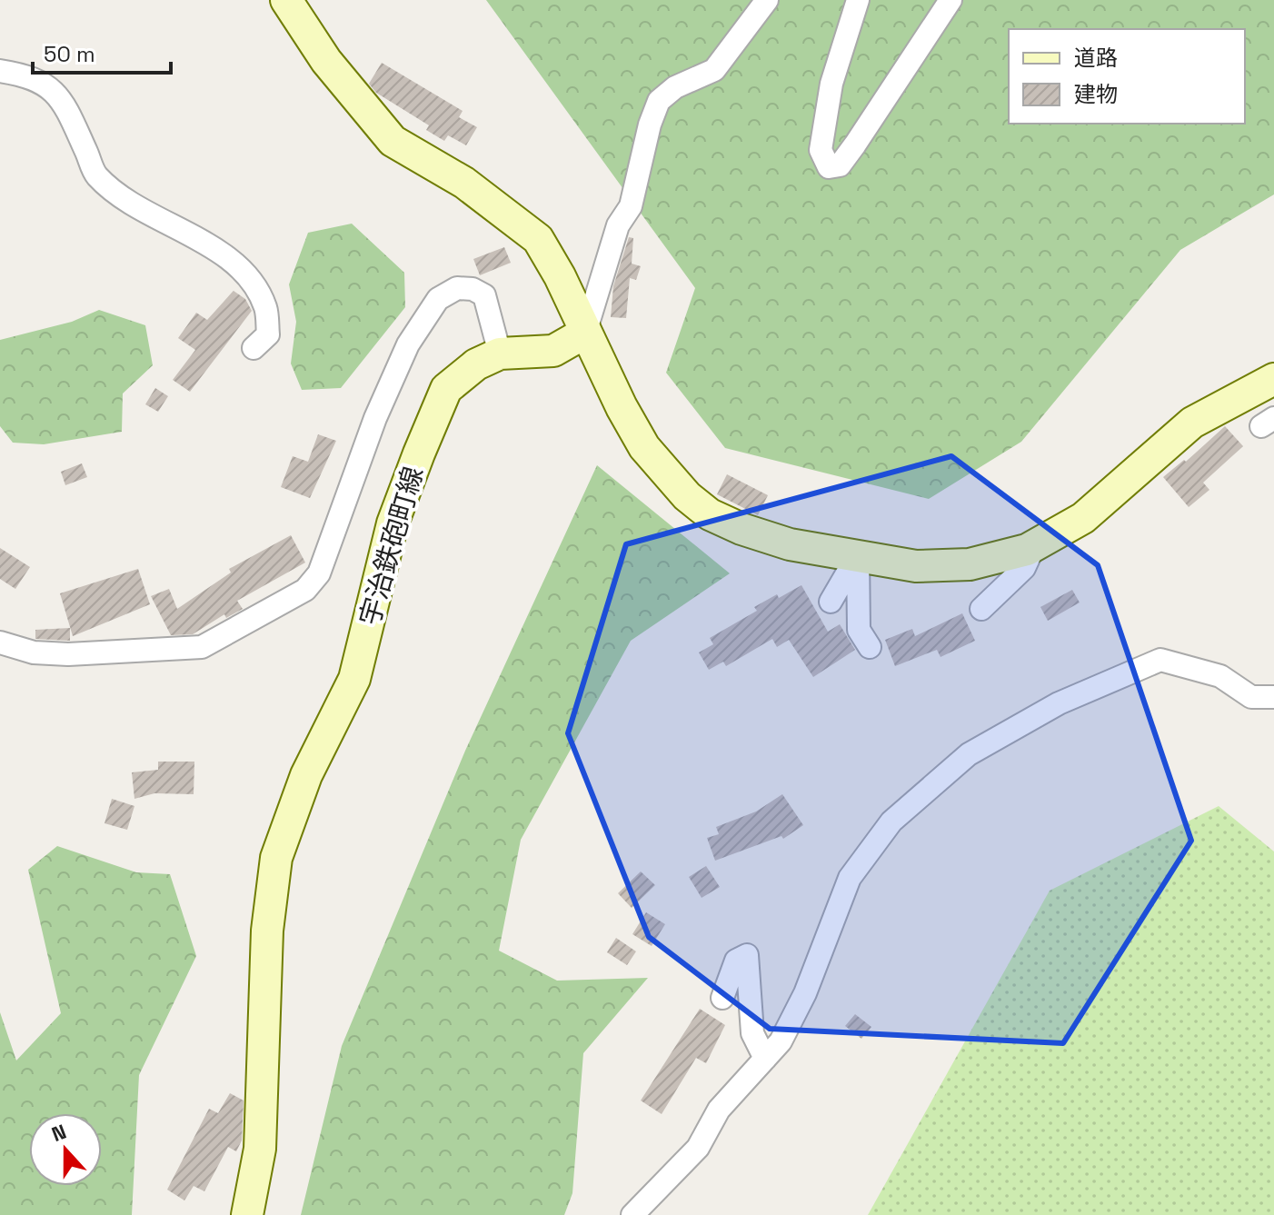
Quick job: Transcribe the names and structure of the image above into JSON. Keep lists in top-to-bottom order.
{
  "streets": {
    "main road": ["宇治鉄砲町線"]
  },
  "legend": ["道路", "建物"],
  "scale_bar": "50 m",
  "north": "top"
}
